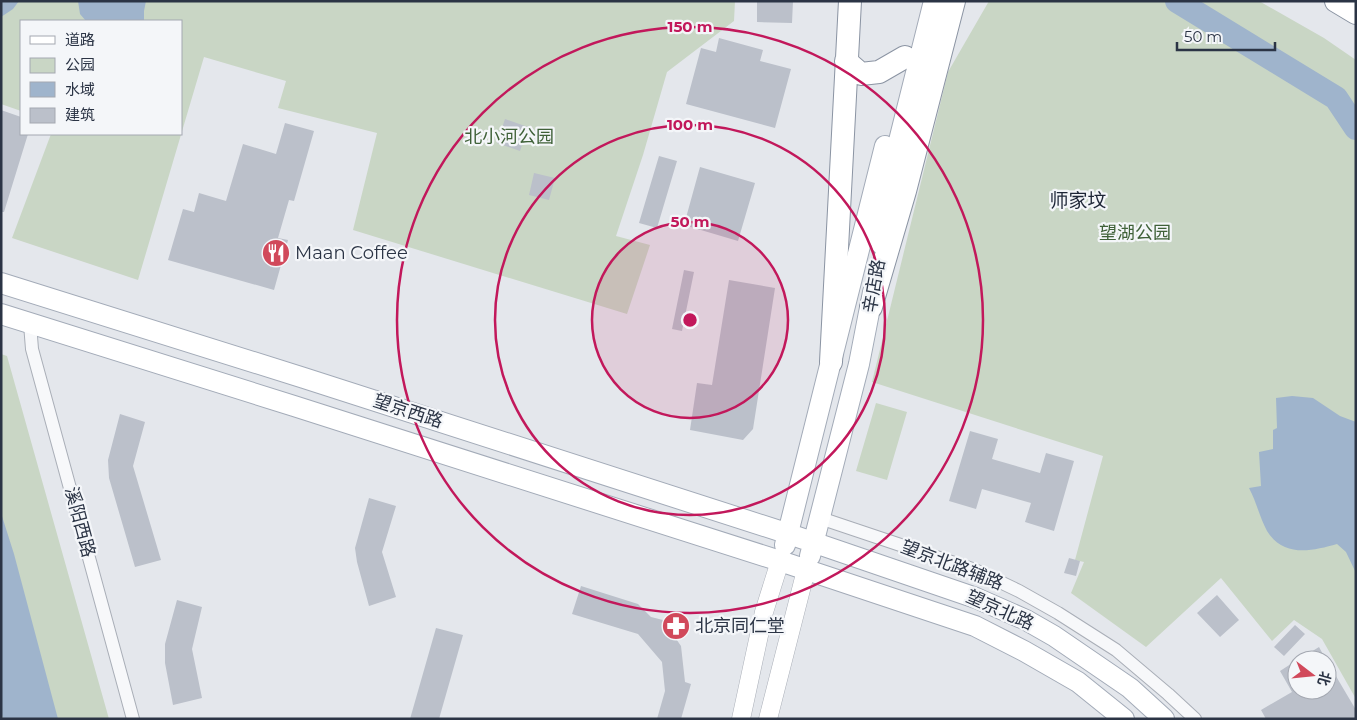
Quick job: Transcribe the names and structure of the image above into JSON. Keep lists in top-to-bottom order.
{
  "streets": {
    "main road": ["辛店路", "望京西路", "望京北路"],
    "street": ["溪阳西路", "望京北路辅路"]
  },
  "crossings": [
    ["辛店路", "望京西路"],
    ["辛店路", "望京北路辅路"],
    ["辛店路", "望京北路"],
    ["望京西路", "溪阳西路"],
    ["望京西路", "望京北路"]
  ],
  "districts": ["师家坟"],
  "parks": ["北小河公园", "望湖公园"],
  "places": {
    "restaurant": ["Maan Coffee"],
    "pharmacy": ["北京同仁堂"]
  },
  "legend": [
    "道路",
    "公园",
    "水域",
    "建筑"
  ],
  "scale_bar": "50 m",
  "north": "right",
  "rings": ["150 m", "100 m", "50 m"]
}
